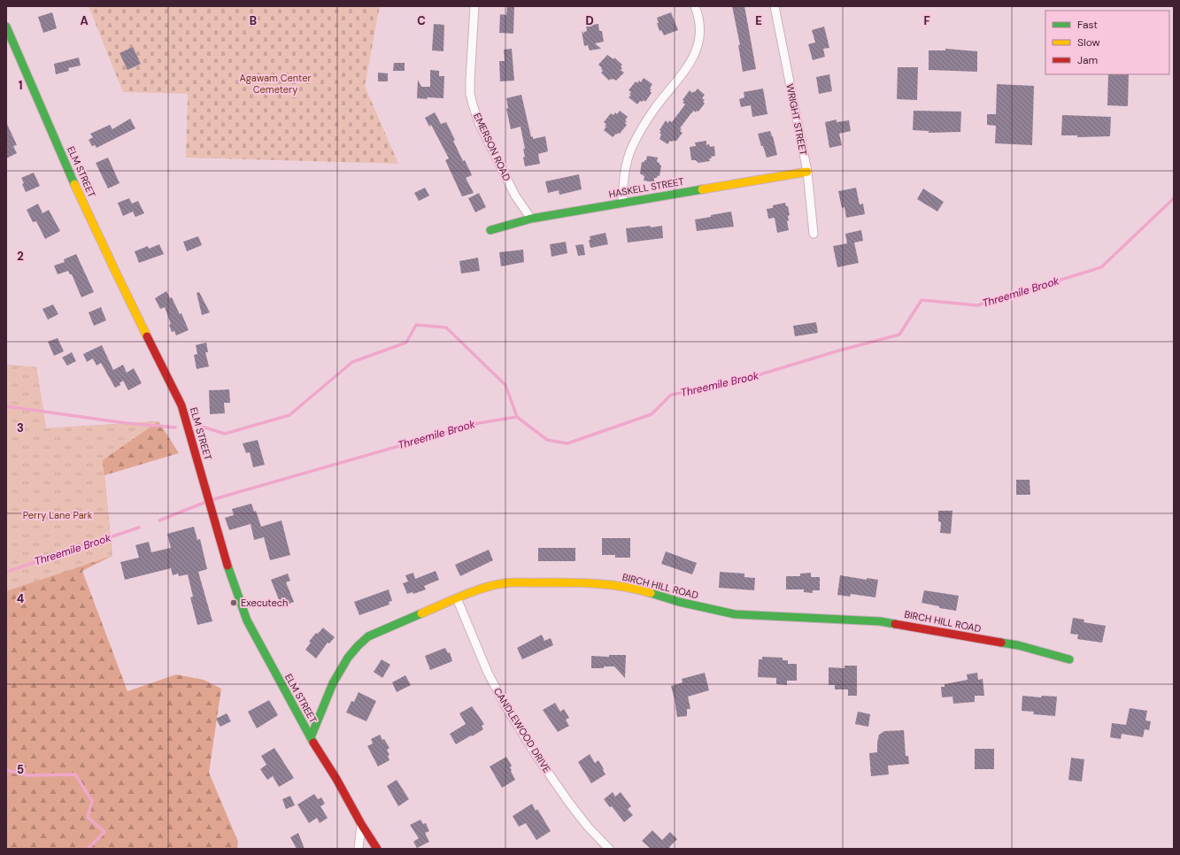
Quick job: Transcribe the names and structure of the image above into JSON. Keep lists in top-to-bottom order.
{
  "streets": {
    "street": [
      "WRIGHT STREET",
      "EMERSON ROAD",
      "ELM STREET",
      "HASKELL STREET",
      "BIRCH HILL ROAD",
      "CANDLEWOOD DRIVE"
    ]
  },
  "crossings": [
    ["WRIGHT STREET", "HASKELL STREET"],
    ["EMERSON ROAD", "HASKELL STREET"],
    ["ELM STREET", "BIRCH HILL ROAD"],
    ["BIRCH HILL ROAD", "CANDLEWOOD DRIVE"]
  ],
  "water": ["Threemile Brook"],
  "parks": ["Agawam Center Cemetery", "Perry Lane Park"],
  "places": ["Executech"],
  "legend": ["Fast", "Slow", "Jam"],
  "grid": {
    "columns": [
      "A",
      "B",
      "C",
      "D",
      "E",
      "F"
    ],
    "rows": [
      "1",
      "2",
      "3",
      "4",
      "5"
    ]
  }
}
